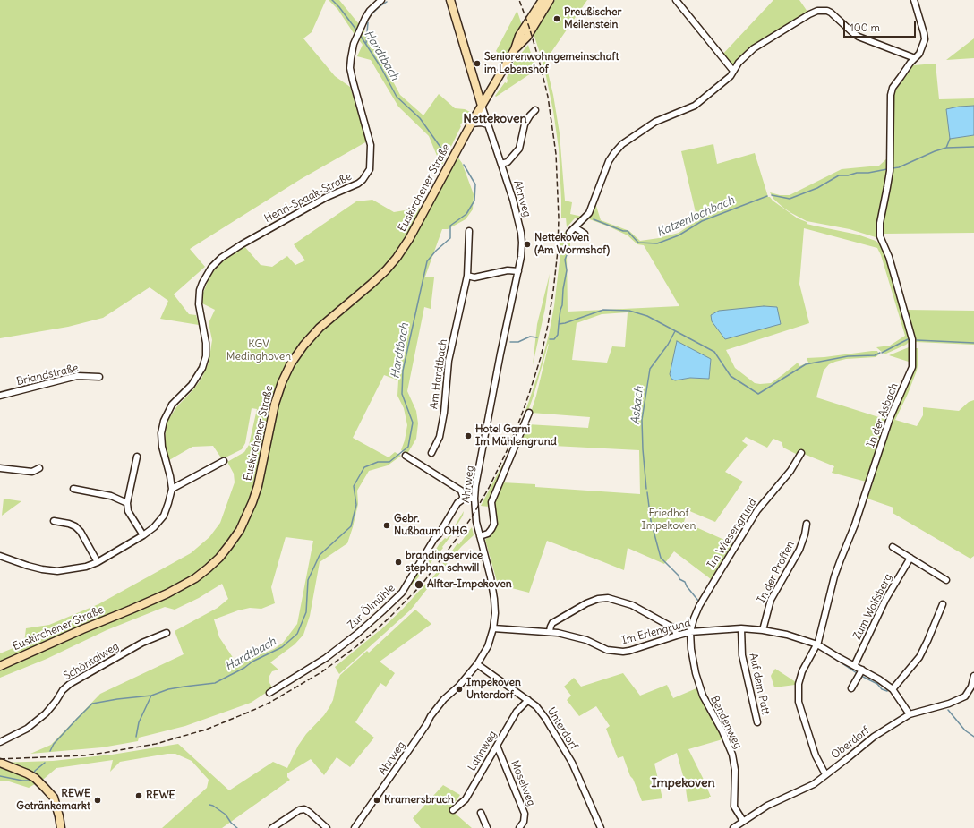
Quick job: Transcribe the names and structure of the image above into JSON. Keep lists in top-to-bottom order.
{
  "streets": {
    "main road": ["Euskirchener Straße"],
    "street": [
      "Henri-Spaak-Straße",
      "Ahrweg",
      "Am Hardtbach",
      "Briandstraße",
      "In der Asbach",
      "Im Wiesengrund",
      "In der Proffen",
      "Zur Ölmühle",
      "Zum Wolfsberg",
      "Im Erlengrund",
      "Schöntalweg",
      "Auf dem Patt",
      "Bendenweg",
      "Unterdorf",
      "Oberdorf",
      "Lahnweg",
      "Moselweg"
    ]
  },
  "crossings": [
    ["Euskirchener Straße", "Ahrweg"],
    ["Ahrweg", "Im Erlengrund"],
    ["Ahrweg", "Unterdorf"],
    ["In der Asbach", "Im Erlengrund"],
    ["In der Asbach", "Oberdorf"],
    ["Im Wiesengrund", "Im Erlengrund"],
    ["Im Wiesengrund", "Bendenweg"],
    ["In der Proffen", "Im Erlengrund"],
    ["Zum Wolfsberg", "Im Erlengrund"],
    ["Im Erlengrund", "Auf dem Patt"],
    ["Im Erlengrund", "Bendenweg"],
    ["Im Erlengrund", "Oberdorf"],
    ["Bendenweg", "Oberdorf"],
    ["Unterdorf", "Lahnweg"],
    ["Lahnweg", "Moselweg"]
  ],
  "districts": ["Nettekoven", "Impekoven"],
  "water": ["Hardtbach", "Katzenlochbach", "Asbach"],
  "parks": ["KGV Medinghoven", "Friedhof Impekoven"],
  "places": [
    "Preußischer Meilenstein",
    "Seniorenwohngemeinschaft im Lebenshof",
    "Nettekoven (Am Wormshof)",
    "Hotel Garni Im Mühlengrund",
    "Gebr. Nußbaum OHG",
    "brandingservice stephan schwill",
    "Alfter-Impekoven",
    "Impekoven Unterdorf",
    "REWE",
    "REWE Getränkemarkt",
    "Kramersbruch"
  ],
  "scale_bar": "100 m"
}
